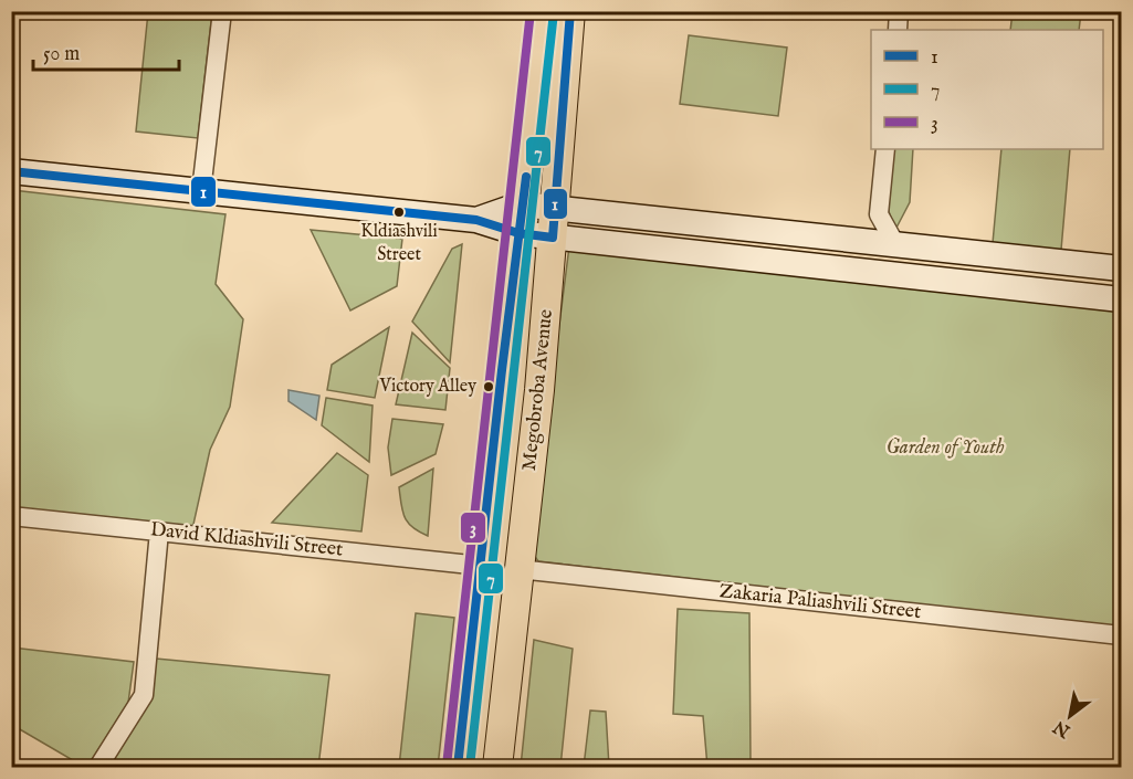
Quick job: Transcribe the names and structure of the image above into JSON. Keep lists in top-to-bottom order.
{
  "streets": {
    "main road": ["Megobroba Avenue"],
    "street": ["David Kldiashvili Street", "Zakaria Paliashvili Street"]
  },
  "crossings": [
    ["Megobroba Avenue", "David Kldiashvili Street"],
    ["Megobroba Avenue", "Zakaria Paliashvili Street"]
  ],
  "parks": ["Garden of Youth"],
  "places": ["Kldiashvili Street", "Victory Alley"],
  "lines": ["transit line 1", "transit line 3", "transit line 7"],
  "legend": ["1", "7", "3"],
  "scale_bar": "50 m",
  "north": "bottom left"
}
